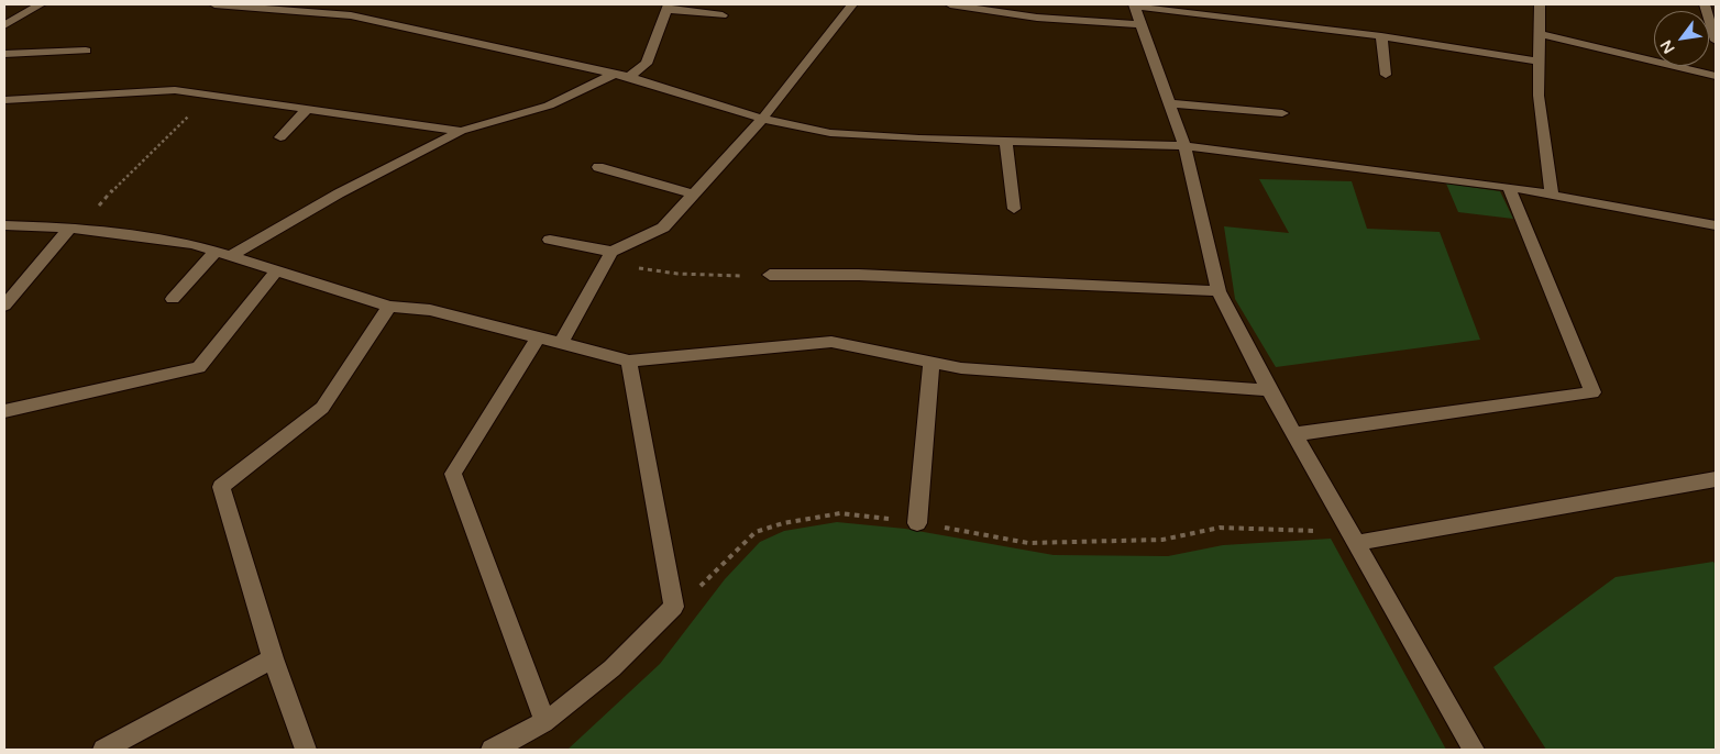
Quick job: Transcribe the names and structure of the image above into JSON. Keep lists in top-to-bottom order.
{
  "north": "bottom left"
}
